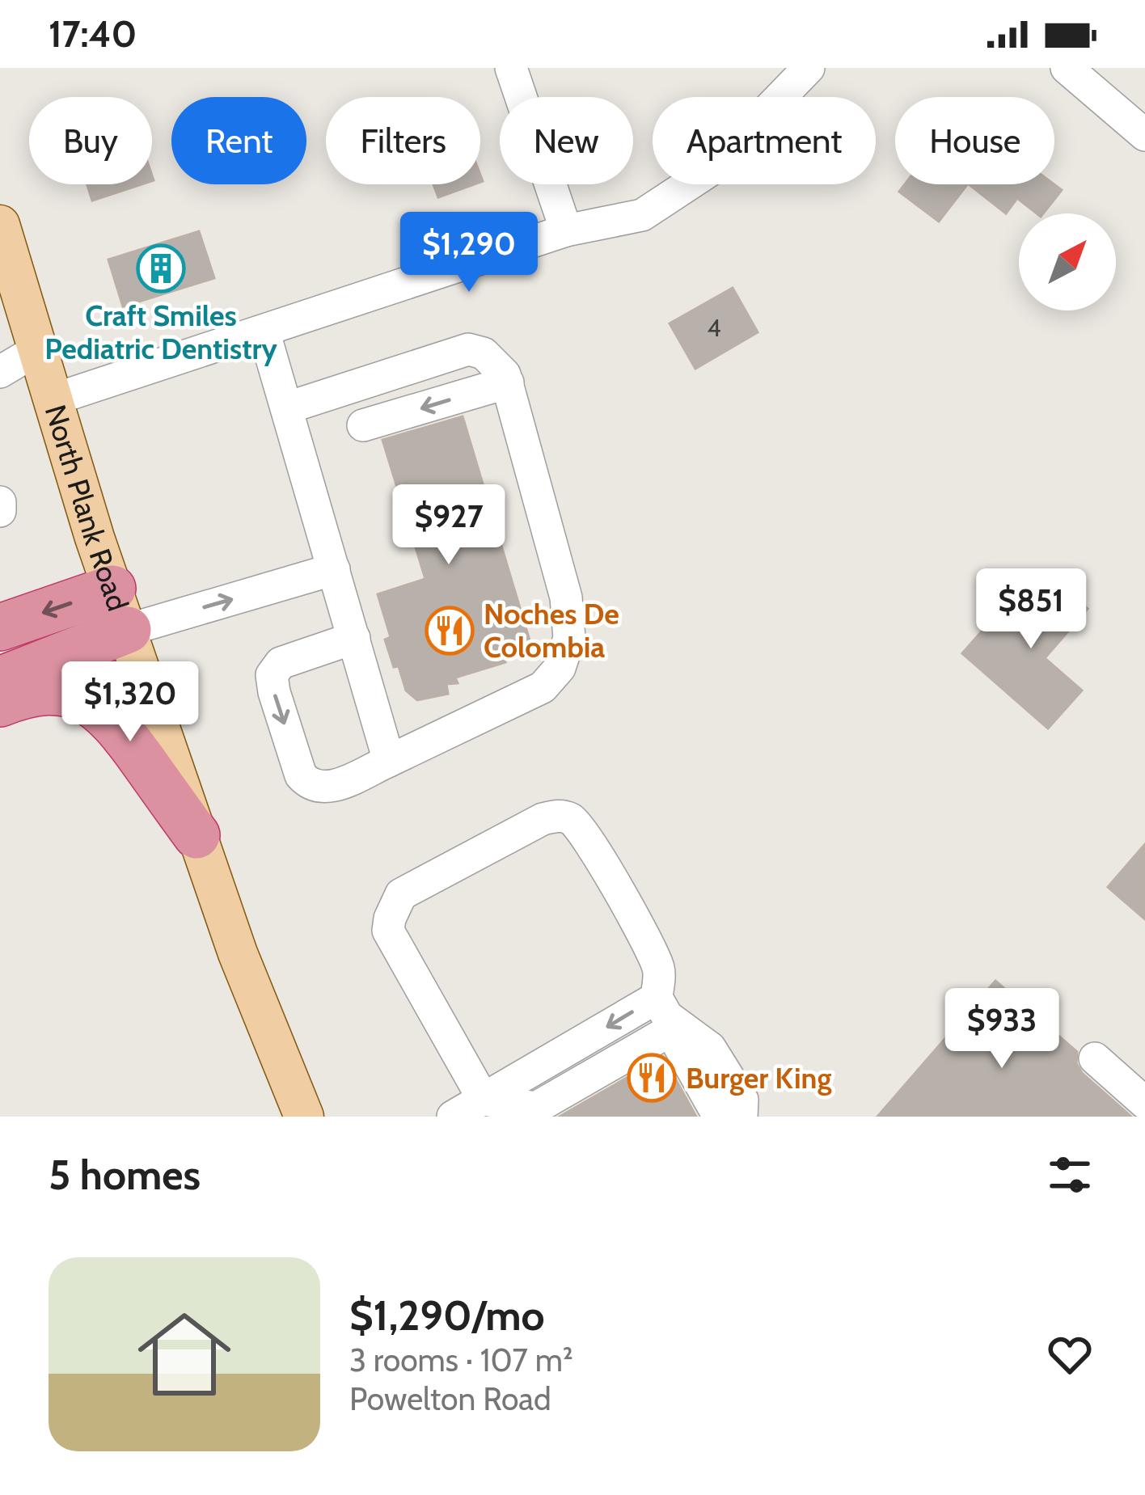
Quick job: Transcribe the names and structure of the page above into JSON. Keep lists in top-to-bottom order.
{
  "streets": {
    "main road": ["North Plank Road"]
  },
  "places": {
    "building": ["Craft Smiles Pediatric Dentistry"],
    "restaurant": ["Noches De Colombia", "Burger King"]
  },
  "house_numbers": ["4"],
  "north": "top right",
  "page": {
    "status": "17:40",
    "chip": [
      "Buy",
      "Rent",
      "Filters",
      "New",
      "Apartment",
      "House"
    ],
    "price": [
      "$1,290",
      "$927",
      "$851",
      "$1,320",
      "$933"
    ],
    "heading": "5 homes",
    "list": [
      {
        "name": "$1,290/mo",
        "note": "3 rooms · 107 m² · Powelton Road"
      }
    ]
  }
}
